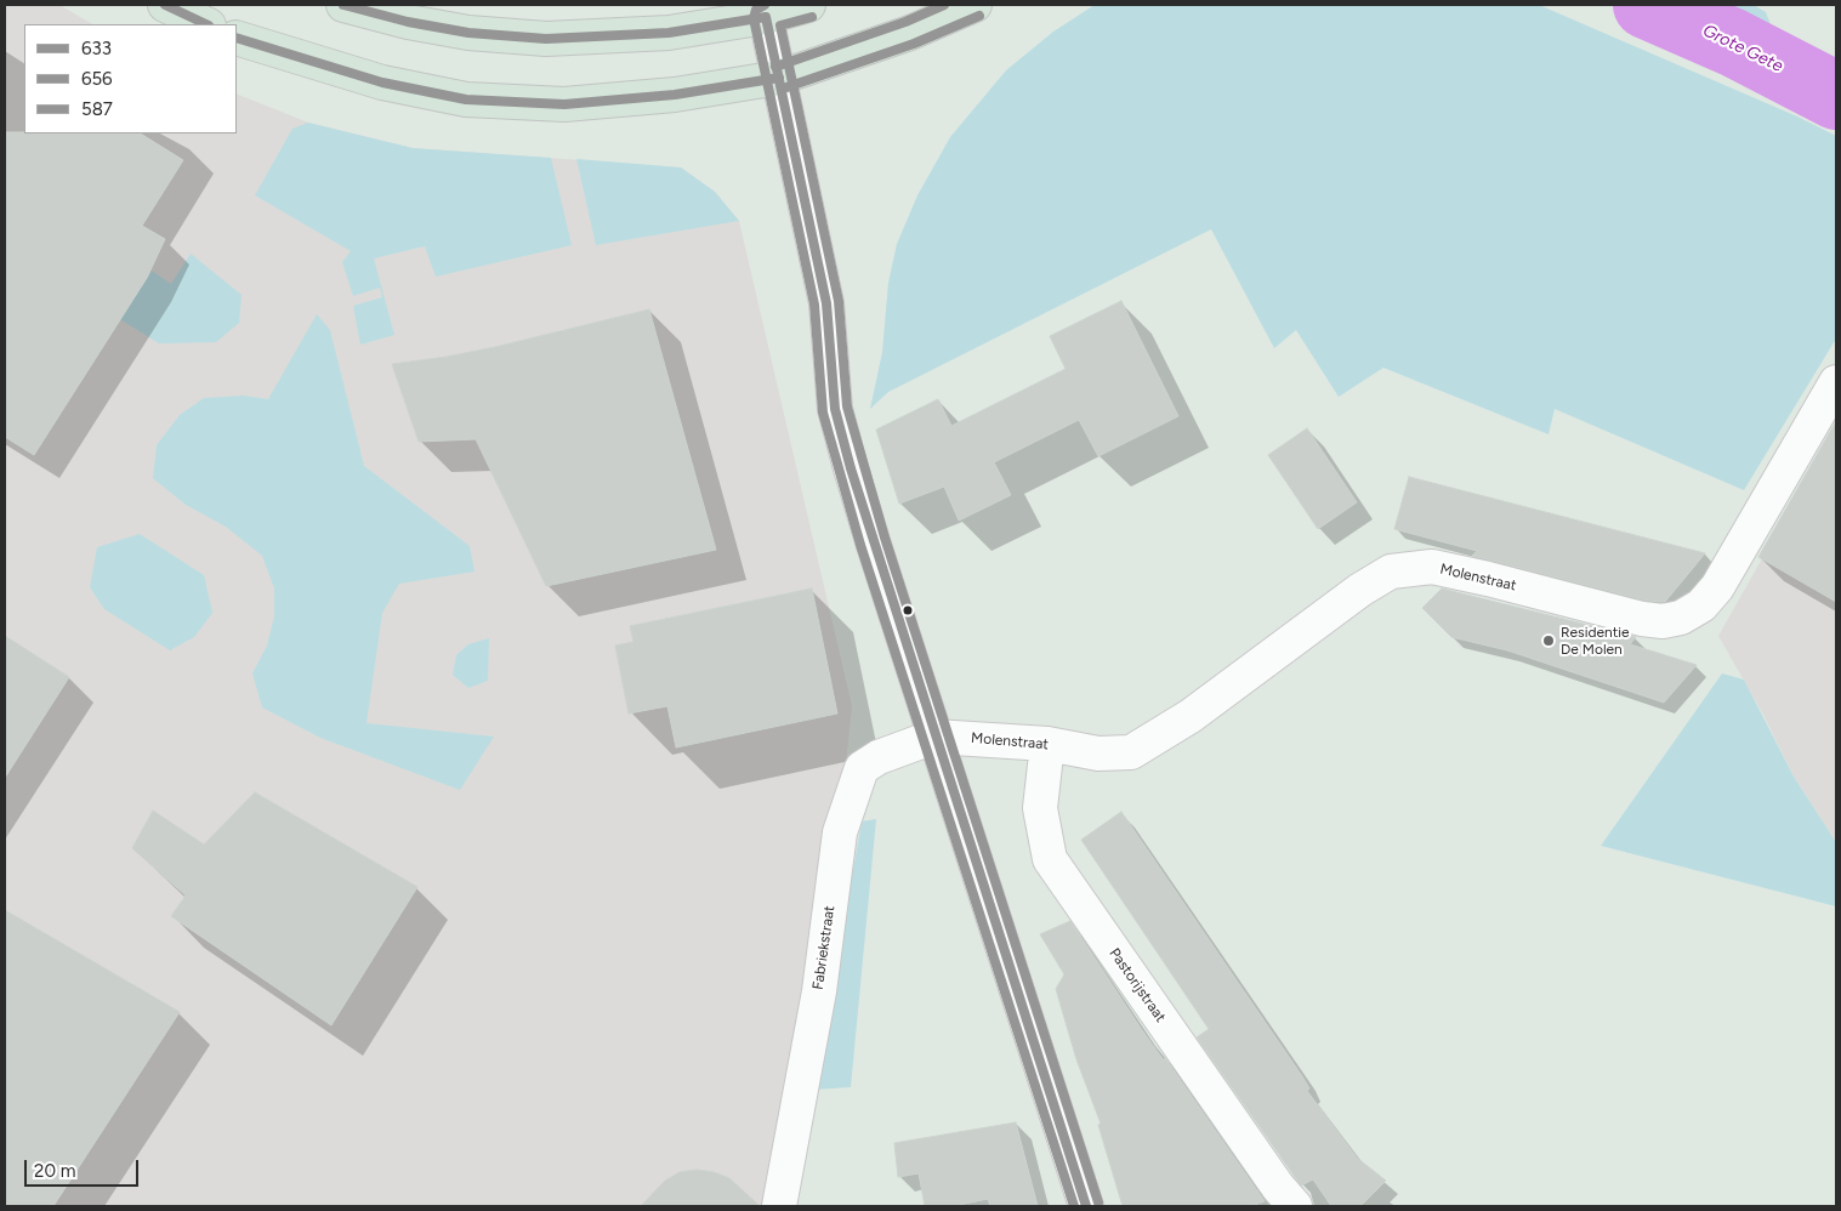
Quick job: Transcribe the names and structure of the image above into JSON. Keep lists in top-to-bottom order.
{
  "streets": {
    "street": ["Molenstraat", "Fabriekstraat", "Pastorijstraat"]
  },
  "crossings": [
    ["Molenstraat", "Fabriekstraat"],
    ["Molenstraat", "Pastorijstraat"]
  ],
  "water": ["Grote Gete"],
  "places": ["Residentie De Molen"],
  "lines": ["transit line 633", "transit line 656", "transit line 587"],
  "legend": ["633", "656", "587"],
  "scale_bar": "20 m"
}
